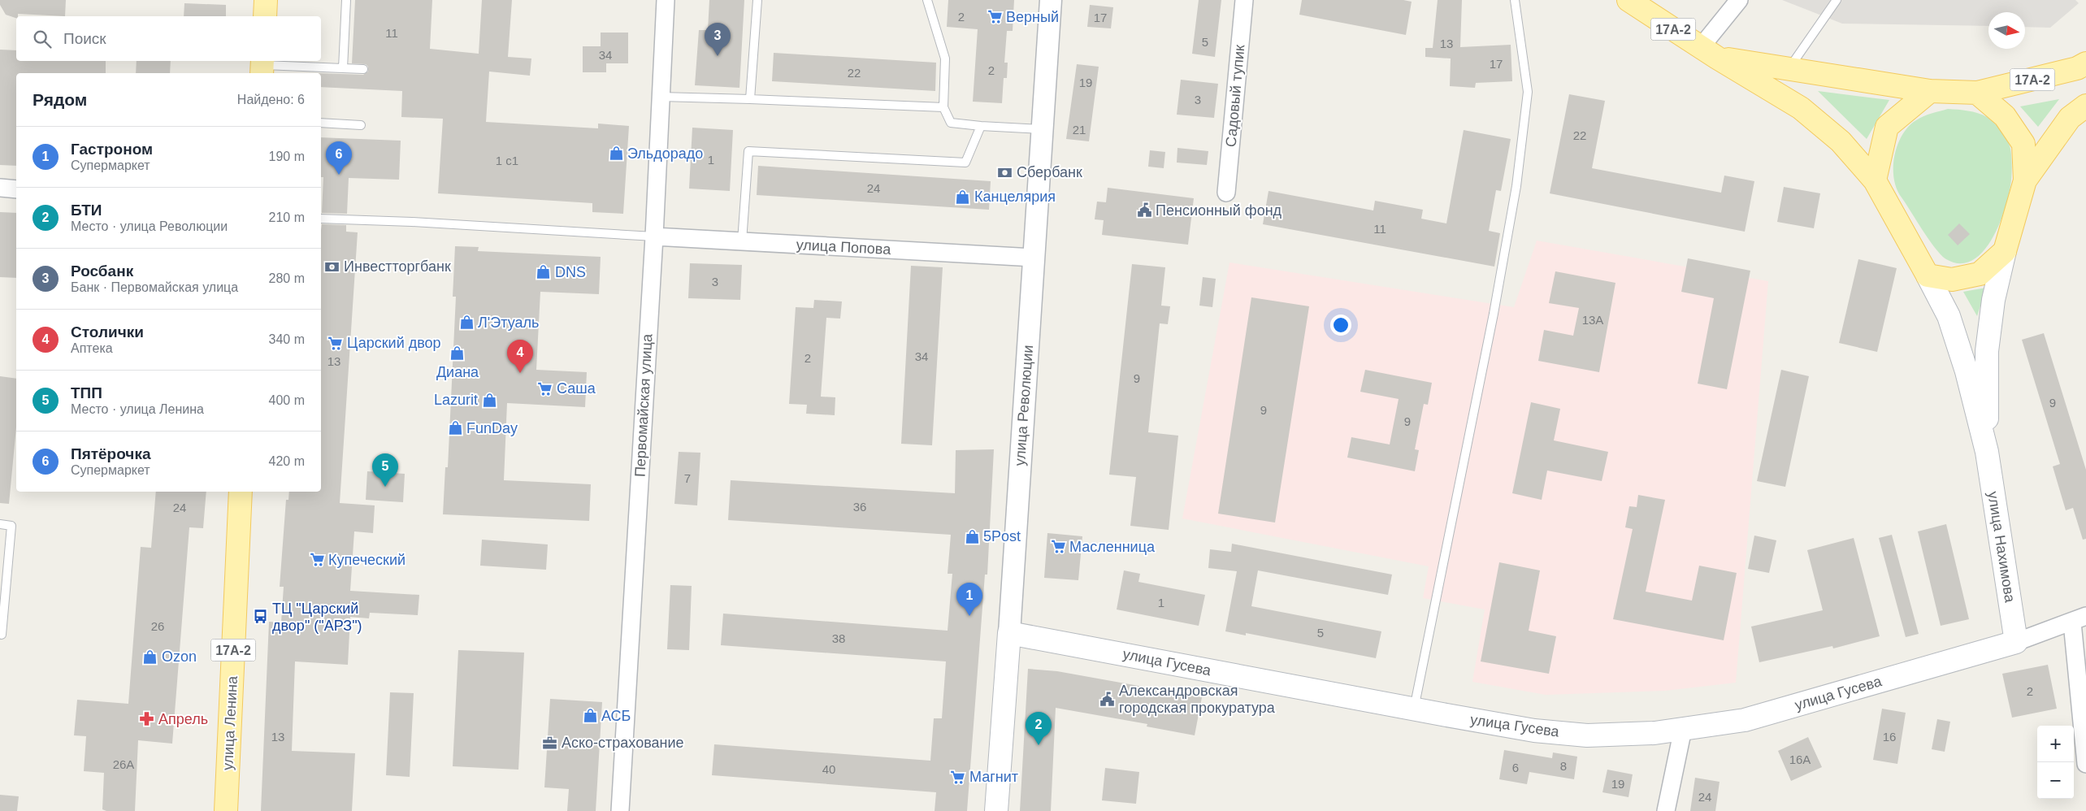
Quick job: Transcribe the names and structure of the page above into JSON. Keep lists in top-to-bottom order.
{
  "streets": {
    "main road": [
      "17А-2",
      "улица Революции",
      "улица Нахимова",
      "улица Гусева",
      "улица Ленина"
    ],
    "street": ["Садовый тупик", "улица Попова", "Первомайская улица"]
  },
  "crossings": [
    ["улица Попова", "Первомайская улица"],
    ["улица Попова", "улица Революции"],
    ["улица Революции", "улица Гусева"],
    ["улица Нахимова", "улица Гусева"]
  ],
  "places": {
    "supermarket": [
      "Верный",
      "Царский двор",
      "Саша",
      "Масленница",
      "Купеческий",
      "Магнит"
    ],
    "shop": [
      "Эльдорадо",
      "Канцелярия",
      "DNS",
      "Л'Этуаль",
      "Диана",
      "Lazurit",
      "FunDay",
      "5Post",
      "Ozon",
      "АСБ"
    ],
    "bank": ["Сбербанк", "Инвестторгбанк"],
    "public building": ["Пенсионный фонд", "Александровская городская прокуратура"],
    "bus stop": ["ТЦ \"Царский двор\" (\"АРЗ\")"],
    "pharmacy": ["Апрель"],
    "office": ["Аско-страхование"]
  },
  "house_numbers": [
    "2",
    "17",
    "11",
    "5",
    "13",
    "34",
    "17",
    "2",
    "22",
    "19",
    "3",
    "21",
    "22",
    "1",
    "1 с1",
    "24",
    "11",
    "3",
    "13А",
    "34",
    "2",
    "13",
    "9",
    "9",
    "9",
    "9",
    "7",
    "36",
    "24",
    "1",
    "26",
    "5",
    "38",
    "2",
    "13",
    "16",
    "16А",
    "26А",
    "8",
    "6",
    "40",
    "19",
    "24"
  ],
  "north": "right",
  "page": {
    "search": "Поиск",
    "pins": [
      "3",
      "6",
      "4",
      "5",
      "1",
      "2"
    ],
    "heading": ["Рядом", "Найдено: 6"],
    "list": [
      {
        "mark": "1",
        "name": "Гастроном",
        "note": "Супермаркет",
        "value": "190 m"
      },
      {
        "mark": "2",
        "name": "БТИ",
        "note": "Место · улица Революции",
        "value": "210 m"
      },
      {
        "mark": "3",
        "name": "Росбанк",
        "note": "Банк · Первомайская улица",
        "value": "280 m"
      },
      {
        "mark": "4",
        "name": "Столички",
        "note": "Аптека",
        "value": "340 m"
      },
      {
        "mark": "5",
        "name": "ТПП",
        "note": "Место · улица Ленина",
        "value": "400 m"
      },
      {
        "mark": "6",
        "name": "Пятёрочка",
        "note": "Супермаркет",
        "value": "420 m"
      }
    ],
    "map_buttons": ["+", "−"]
  }
}
